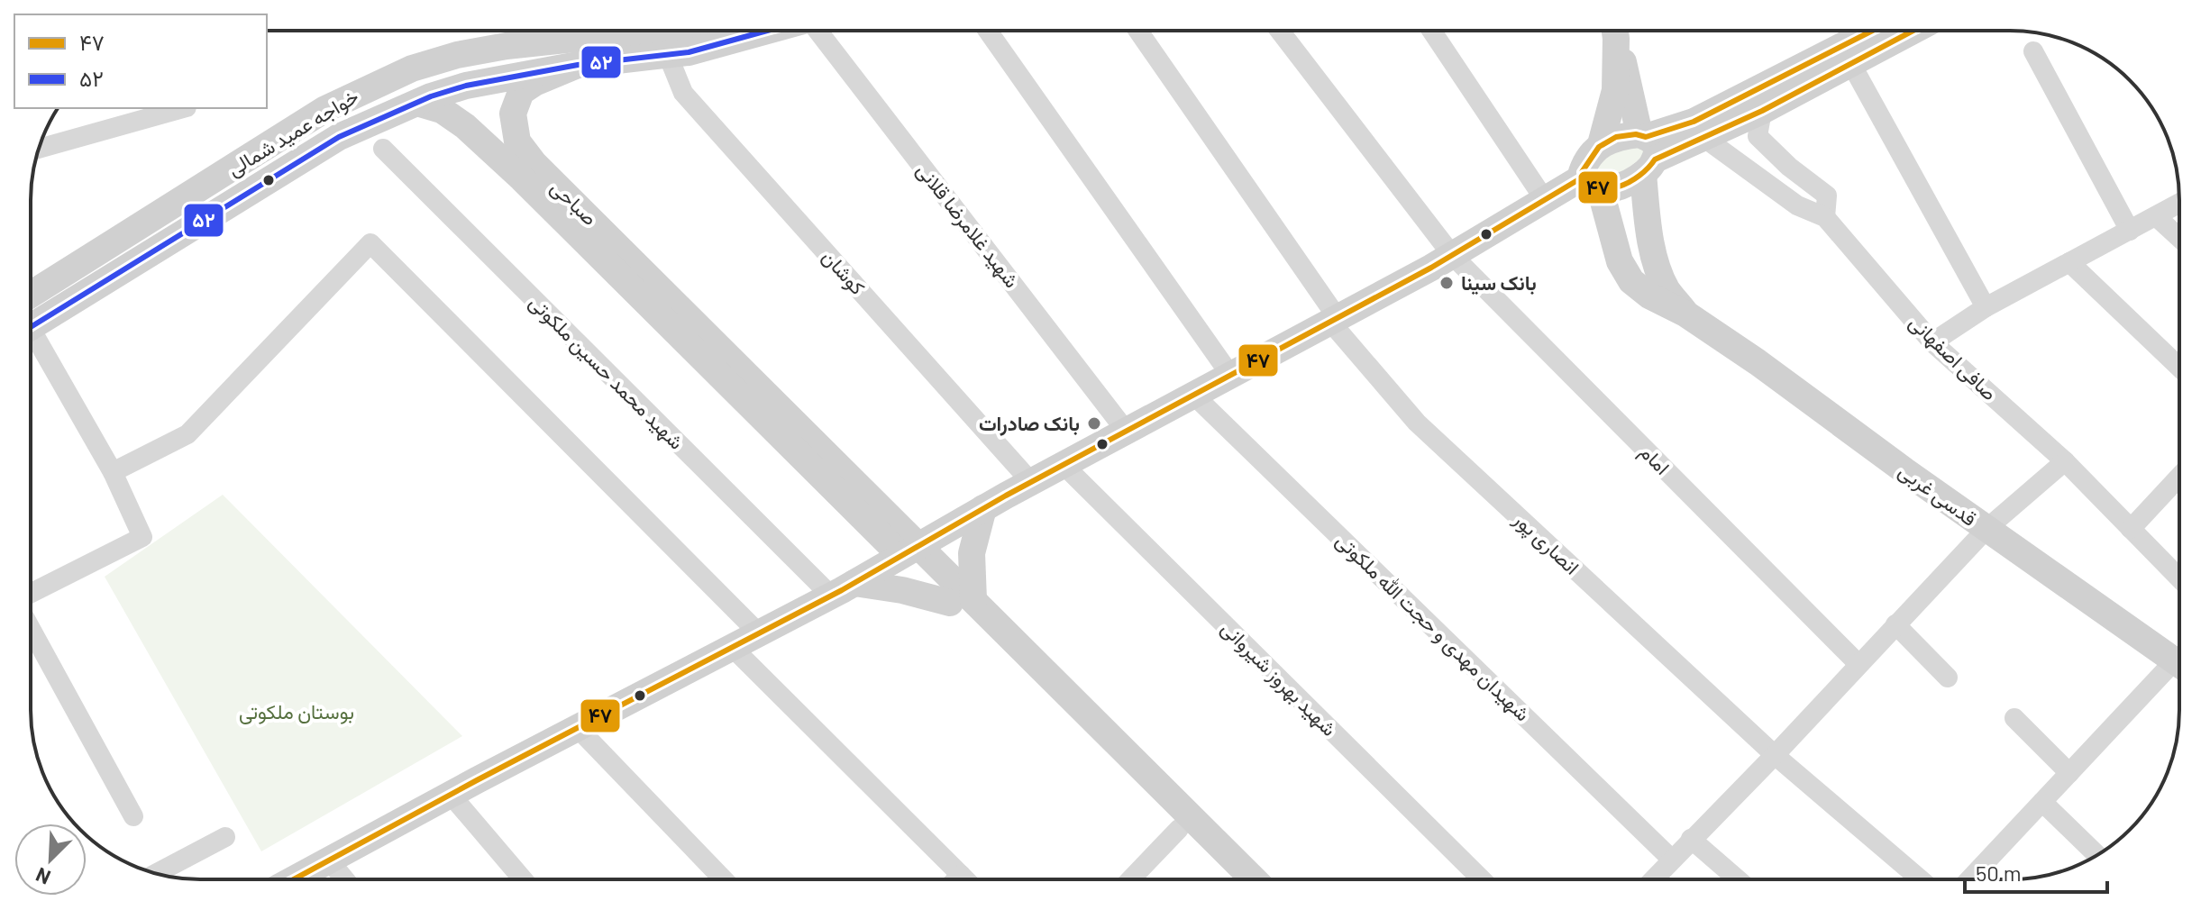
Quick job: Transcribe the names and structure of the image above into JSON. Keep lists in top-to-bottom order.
{
  "streets": {
    "street": [
      "خواجه عمید شمالی",
      "صباحی",
      "شهید غلامرضا قلانی",
      "کوشان",
      "صافی اصفهانی",
      "شهید محمد حسین ملکوتی",
      "امام",
      "قدسی غربی",
      "انصاری پور",
      "شهیدان مهدی و حجت الله ملکوتی",
      "شهید بهروز شیروانی"
    ]
  },
  "crossings": [
    ["خواجه عمید شمالی", "صباحی"],
    ["خواجه عمید شمالی", "کوشان"]
  ],
  "parks": ["بوستان ملکوتی"],
  "places": ["بانک سینا", "بانک صادرات"],
  "lines": ["transit line ۴۷", "transit line ۵۲"],
  "legend": ["۴۷", "۵۲"],
  "scale_bar": "50 m",
  "north": "bottom left"
}
